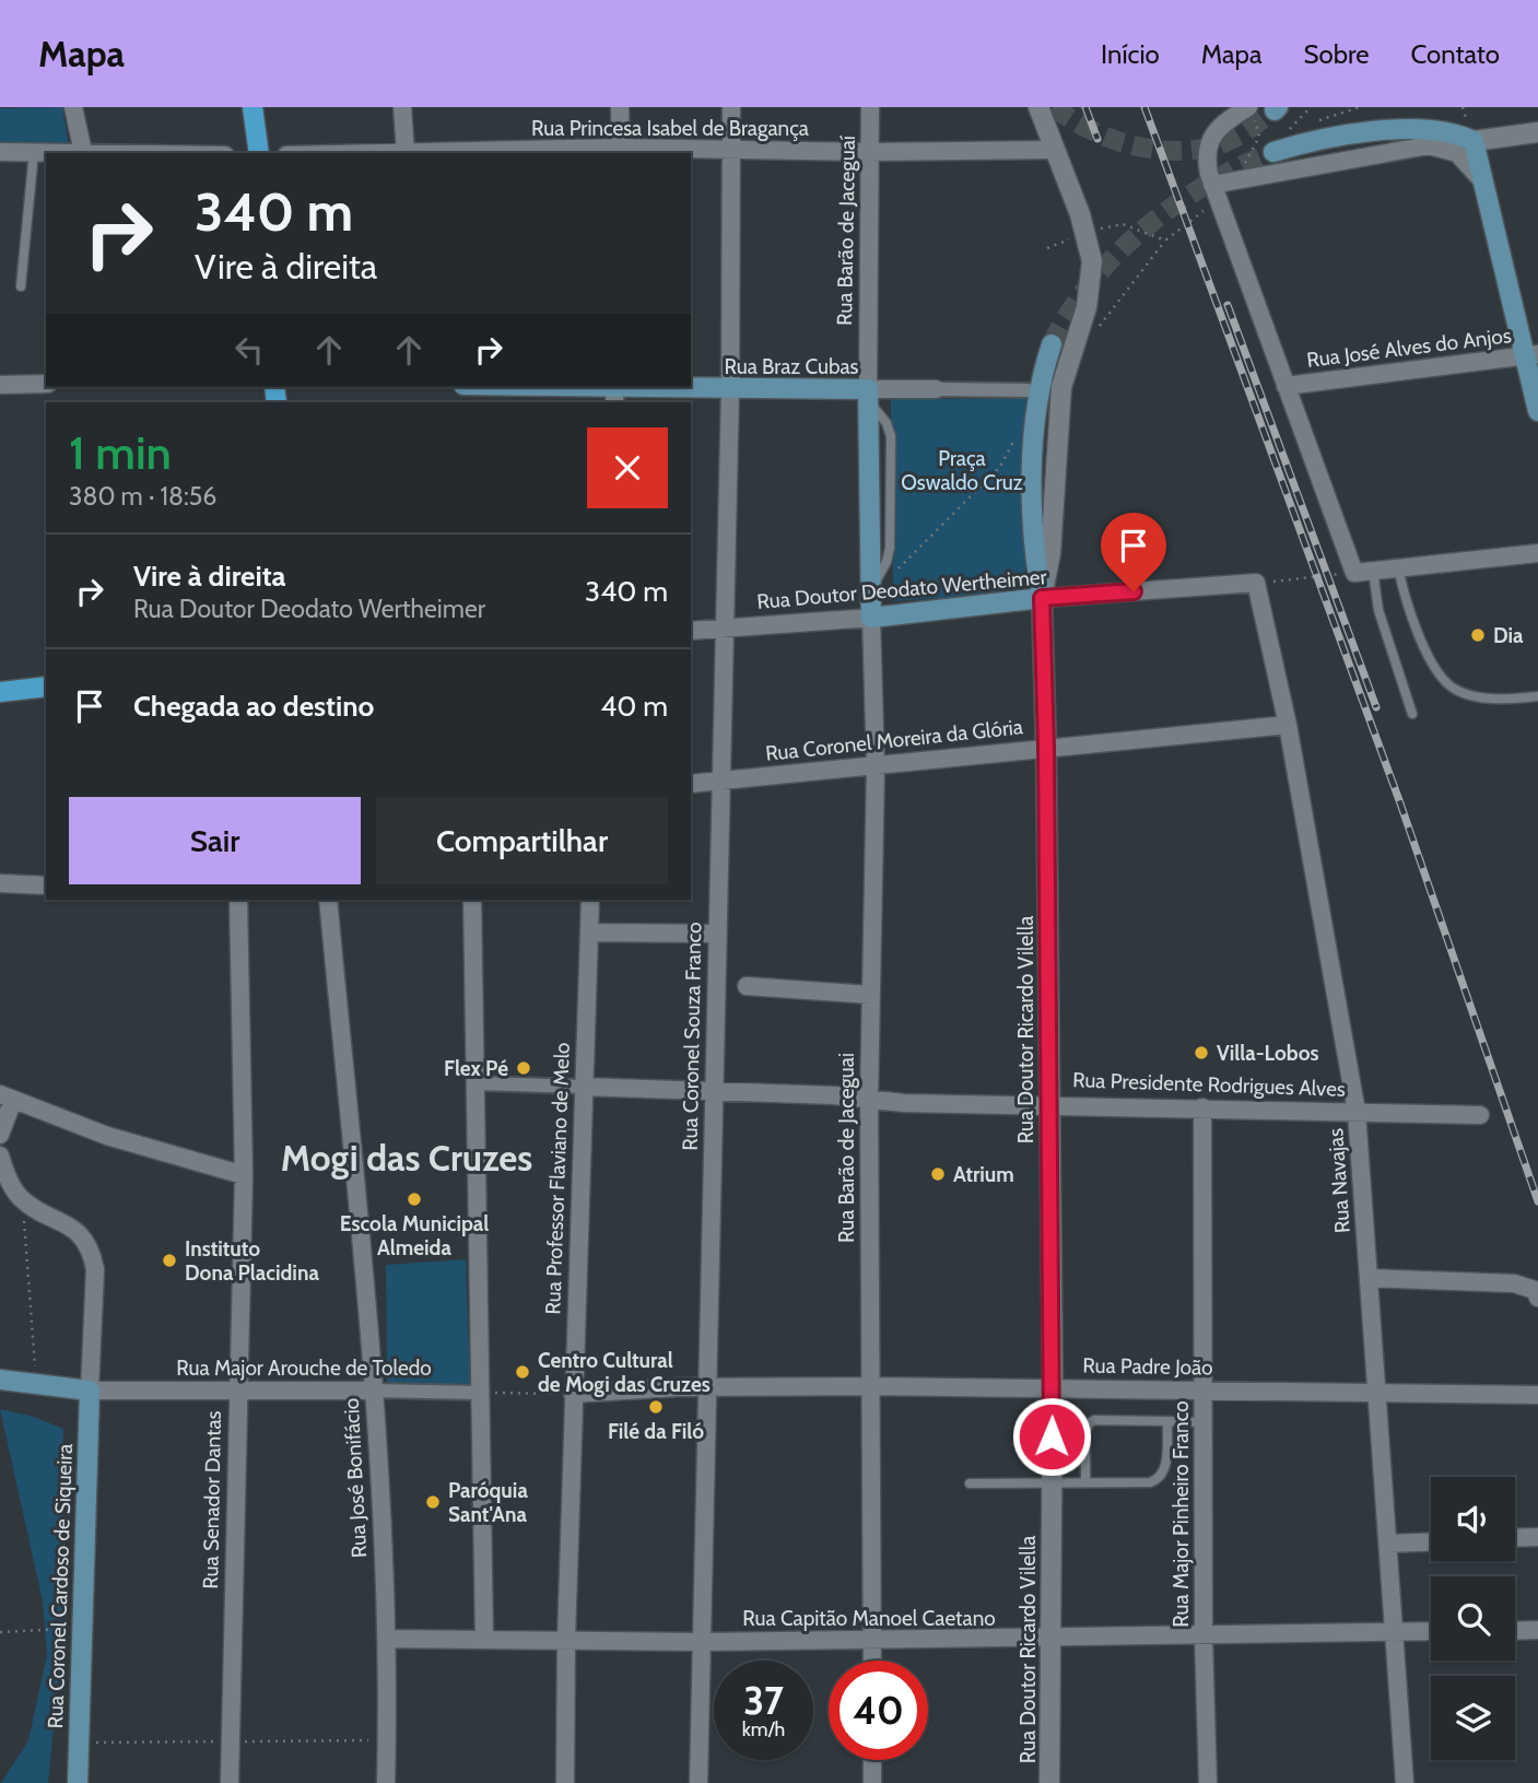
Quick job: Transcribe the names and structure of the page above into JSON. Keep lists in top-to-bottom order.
{
  "streets": {
    "main road": [
      "Rua Barão de Jaceguaí",
      "Rua Braz Cubas",
      "Rua Doutor Deodato Wertheimer",
      "Rua Major Arouche de Toledo",
      "Rua Coronel Cardoso de Siqueira"
    ],
    "street": [
      "Rua Princesa Isabel de Bragança",
      "Rua José Alves do Anjos",
      "Rua Coronel Moreira da Glória",
      "Rua Doutor Ricardo Vilella",
      "Rua Coronel Souza Franco",
      "Rua Presidente Rodrigues Alves",
      "Rua Barão de Jaceguai",
      "Rua Professor Flaviano de Melo",
      "Rua Navajas",
      "Rua Padre João",
      "Rua José Bonifácio",
      "Rua Senador Dantas",
      "Rua Major Pinheiro Franco",
      "Rua Capitão Manoel Caetano"
    ]
  },
  "crossings": [
    ["Rua Princesa Isabel de Bragança", "Rua Barão de Jaceguaí"],
    ["Rua Princesa Isabel de Bragança", "Rua Doutor Ricardo Vilella"],
    ["Rua Princesa Isabel de Bragança", "Rua Coronel Souza Franco"],
    ["Rua Barão de Jaceguaí", "Rua Braz Cubas"],
    ["Rua Barão de Jaceguaí", "Rua Doutor Deodato Wertheimer"],
    ["Rua Barão de Jaceguaí", "Rua Barão de Jaceguai"],
    ["Rua Braz Cubas", "Rua Coronel Souza Franco"],
    ["Rua Doutor Deodato Wertheimer", "Rua Doutor Ricardo Vilella"],
    ["Rua Doutor Deodato Wertheimer", "Rua Coronel Souza Franco"],
    ["Rua Doutor Deodato Wertheimer", "Rua Barão de Jaceguai"],
    ["Rua Doutor Deodato Wertheimer", "Rua Navajas"],
    ["Rua Coronel Moreira da Glória", "Rua Doutor Ricardo Vilella"],
    ["Rua Coronel Moreira da Glória", "Rua Coronel Souza Franco"],
    ["Rua Coronel Moreira da Glória", "Rua Barão de Jaceguai"],
    ["Rua Coronel Moreira da Glória", "Rua Navajas"],
    ["Rua Doutor Ricardo Vilella", "Rua Presidente Rodrigues Alves"],
    ["Rua Doutor Ricardo Vilella", "Rua Padre João"],
    ["Rua Doutor Ricardo Vilella", "Rua Capitão Manoel Caetano"],
    ["Rua Coronel Souza Franco", "Rua Presidente Rodrigues Alves"],
    ["Rua Coronel Souza Franco", "Rua Padre João"],
    ["Rua Coronel Souza Franco", "Rua Capitão Manoel Caetano"],
    ["Rua Presidente Rodrigues Alves", "Rua Barão de Jaceguai"],
    ["Rua Presidente Rodrigues Alves", "Rua Professor Flaviano de Melo"],
    ["Rua Presidente Rodrigues Alves", "Rua Navajas"],
    ["Rua Presidente Rodrigues Alves", "Rua Major Pinheiro Franco"],
    ["Rua Barão de Jaceguai", "Rua Padre João"],
    ["Rua Barão de Jaceguai", "Rua Capitão Manoel Caetano"],
    ["Rua Professor Flaviano de Melo", "Rua Padre João"],
    ["Rua Professor Flaviano de Melo", "Rua Capitão Manoel Caetano"],
    ["Rua Navajas", "Rua Padre João"],
    ["Rua Navajas", "Rua Capitão Manoel Caetano"],
    ["Rua Padre João", "Rua Major Pinheiro Franco"],
    ["Rua Major Arouche de Toledo", "Rua José Bonifácio"],
    ["Rua Major Arouche de Toledo", "Rua Senador Dantas"],
    ["Rua Major Arouche de Toledo", "Rua Coronel Cardoso de Siqueira"],
    ["Rua José Bonifácio", "Rua Capitão Manoel Caetano"],
    ["Rua Major Pinheiro Franco", "Rua Capitão Manoel Caetano"]
  ],
  "districts": ["Mogi das Cruzes"],
  "parks": ["Praça Oswaldo Cruz"],
  "places": [
    "Dia",
    "Villa-Lobos",
    "Flex Pé",
    "Atrium",
    "Escola Municipal Almeida",
    "Instituto Dona Placidina",
    "Centro Cultural de Mogi das Cruzes",
    "Filé da Filó",
    "Paróquia Sant'Ana"
  ],
  "page": {
    "header": "Mapa",
    "nav": [
      "Início",
      "Mapa",
      "Sobre",
      "Contato"
    ],
    "turn": ["340 m", "Vire à direita"],
    "heading": ["1 min", "380 m · 18:56"],
    "list": [
      {
        "name": "Vire à direita",
        "note": "Rua Doutor Deodato Wertheimer",
        "value": "340 m"
      },
      {
        "name": "Chegada ao destino",
        "value": "40 m"
      }
    ],
    "buttons": ["Sair", "Compartilhar"],
    "speed": "37 km/h",
    "limit": "40"
  }
}
